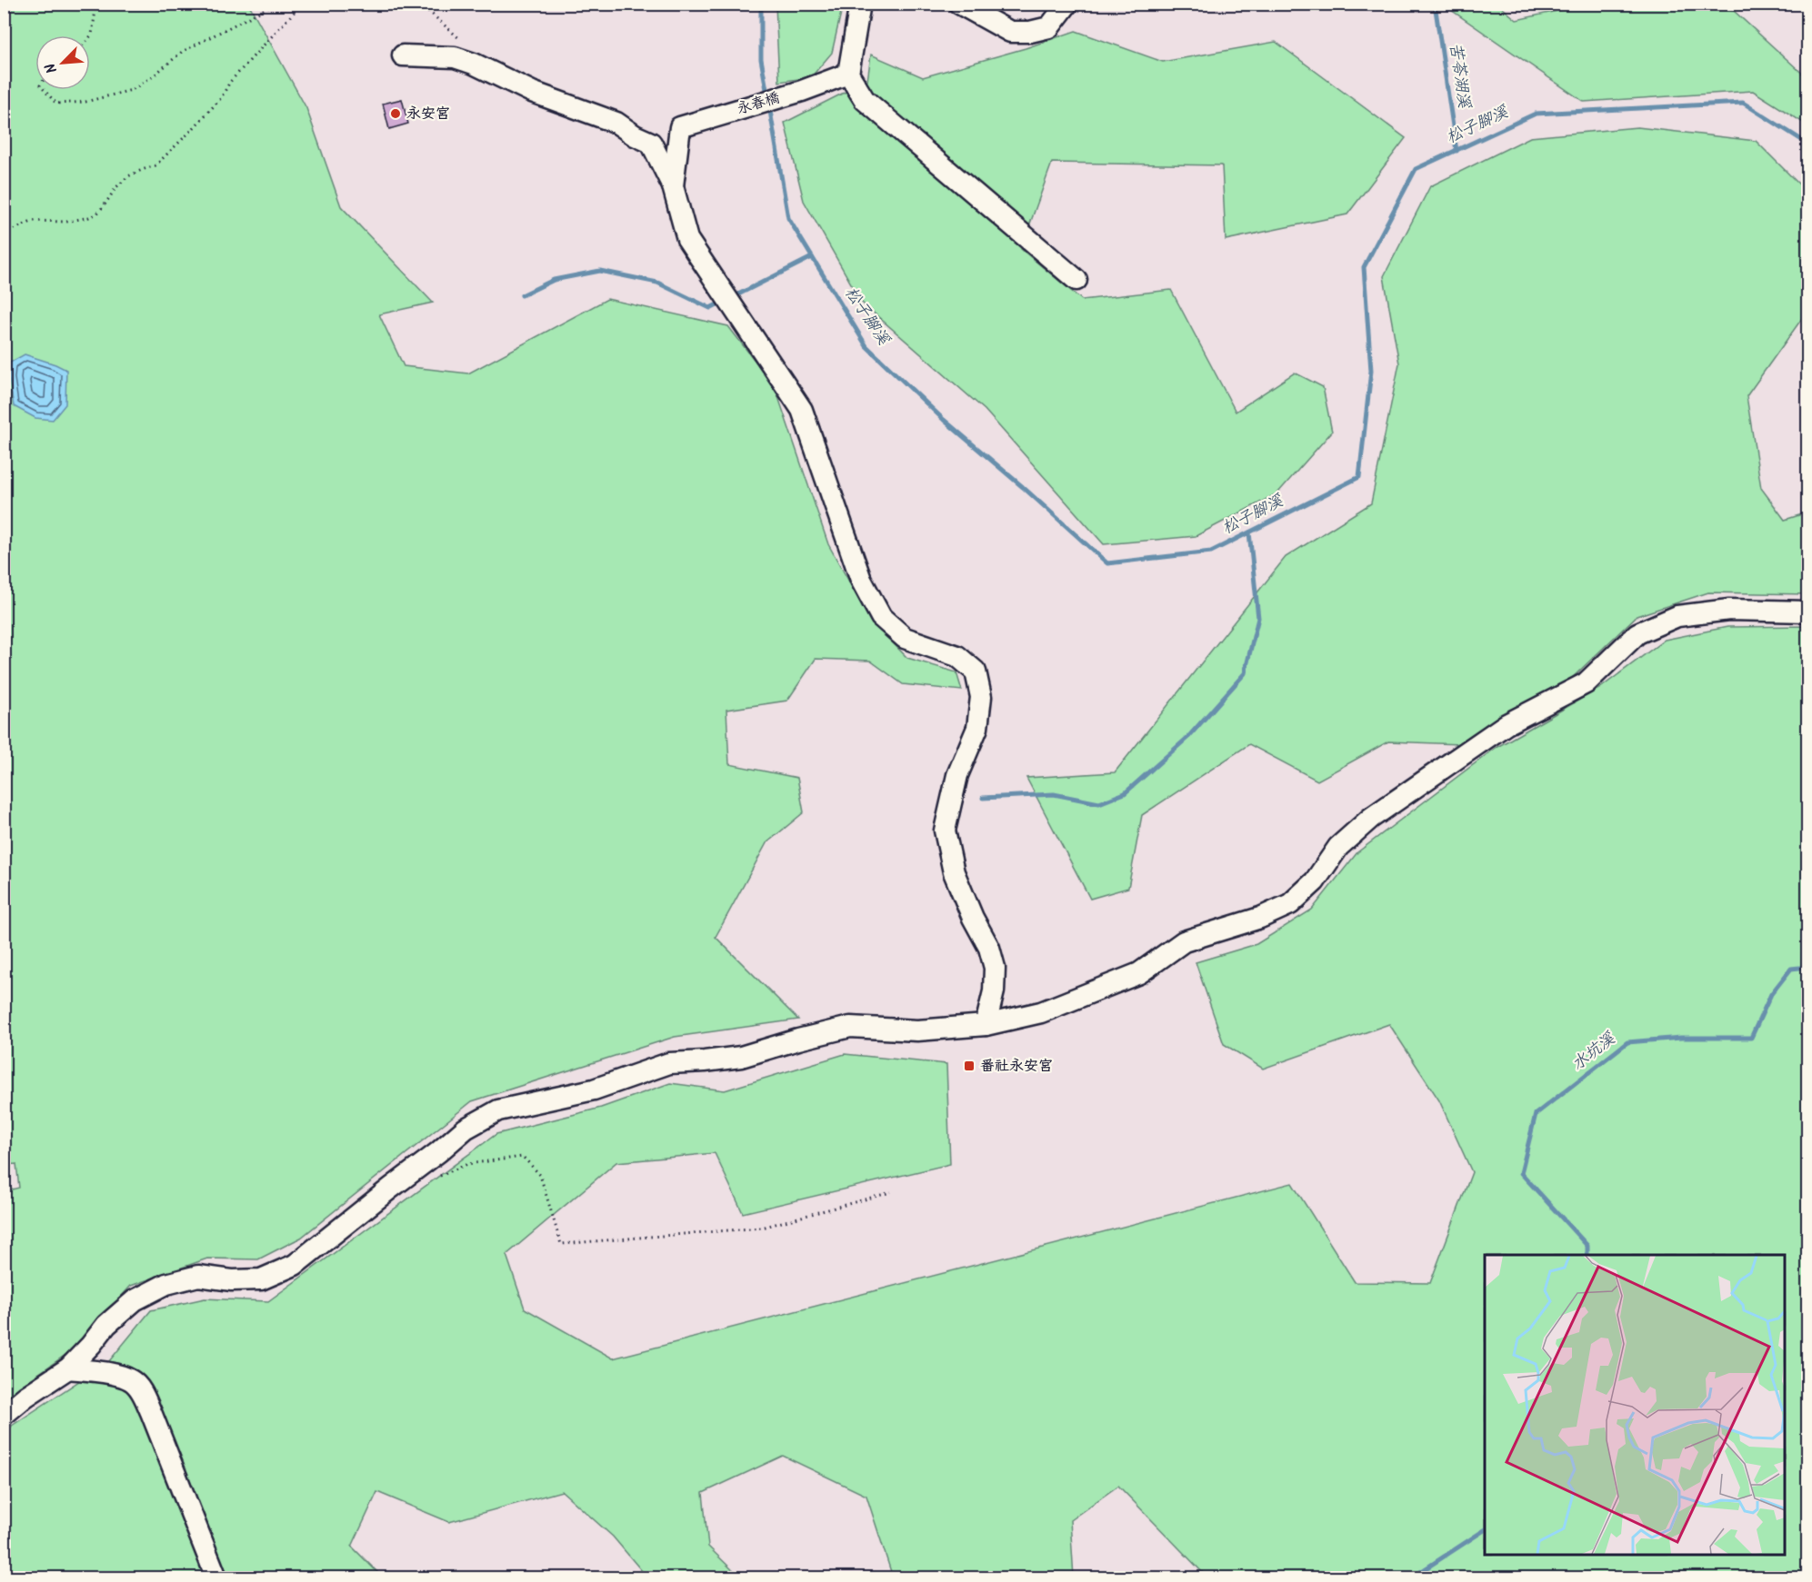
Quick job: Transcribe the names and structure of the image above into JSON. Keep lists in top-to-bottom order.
{
  "streets": {
    "street": ["永春橋"]
  },
  "water": ["苦苓湖溪", "松子腳溪", "水坑溪"],
  "places": {
    "other": ["永安宮"],
    "transit": ["番社永安宮"]
  },
  "north": "bottom left"
}
